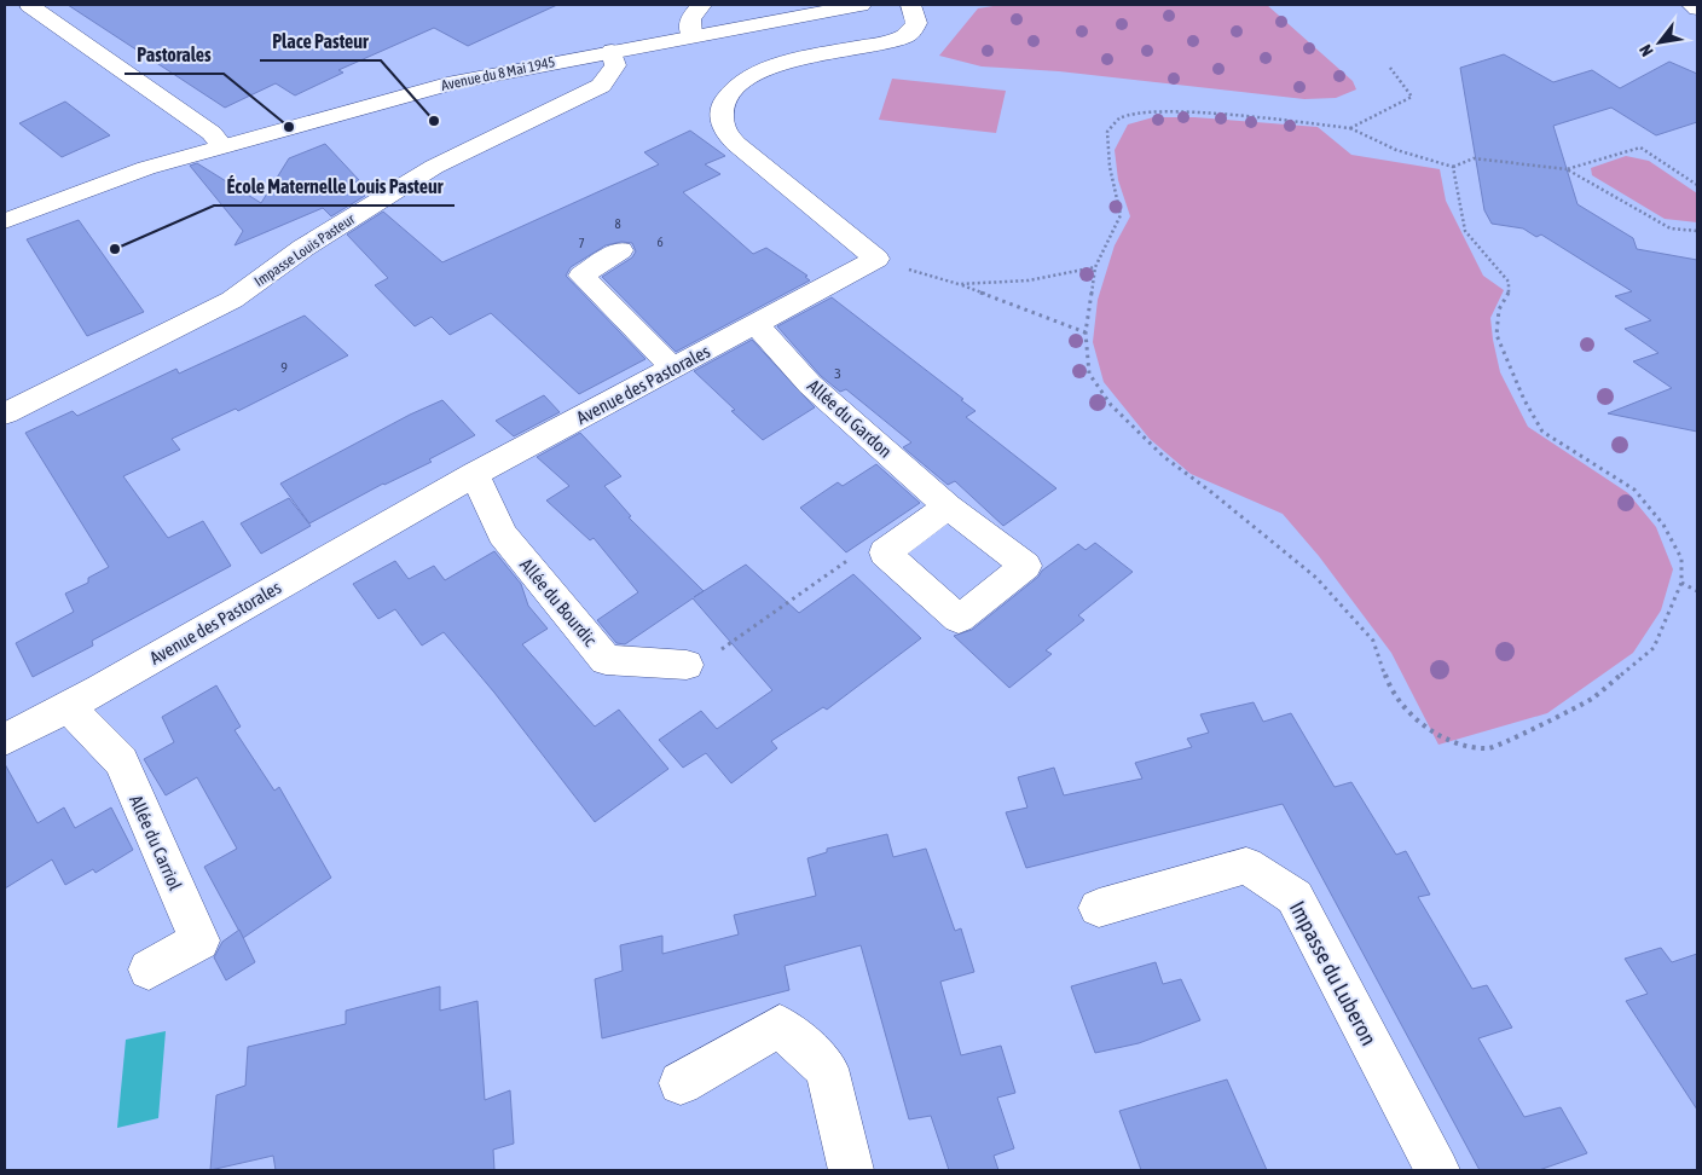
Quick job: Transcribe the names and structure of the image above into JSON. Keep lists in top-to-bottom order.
{
  "streets": {
    "street": [
      "Avenue du 8 Mai 1945",
      "Impasse Louis Pasteur",
      "Avenue des Pastorales",
      "Allée du Gardon",
      "Allée du Bourdic",
      "Allée du Carriol",
      "Impasse du Luberon"
    ]
  },
  "crossings": [
    ["Avenue du 8 Mai 1945", "Impasse Louis Pasteur"],
    ["Avenue des Pastorales", "Allée du Gardon"],
    ["Avenue des Pastorales", "Allée du Bourdic"],
    ["Avenue des Pastorales", "Allée du Carriol"]
  ],
  "places": ["Place Pasteur", "Pastorales", "École Maternelle Louis Pasteur"],
  "house_numbers": [
    "8",
    "6",
    "7",
    "9",
    "3"
  ],
  "north": "bottom left"
}
